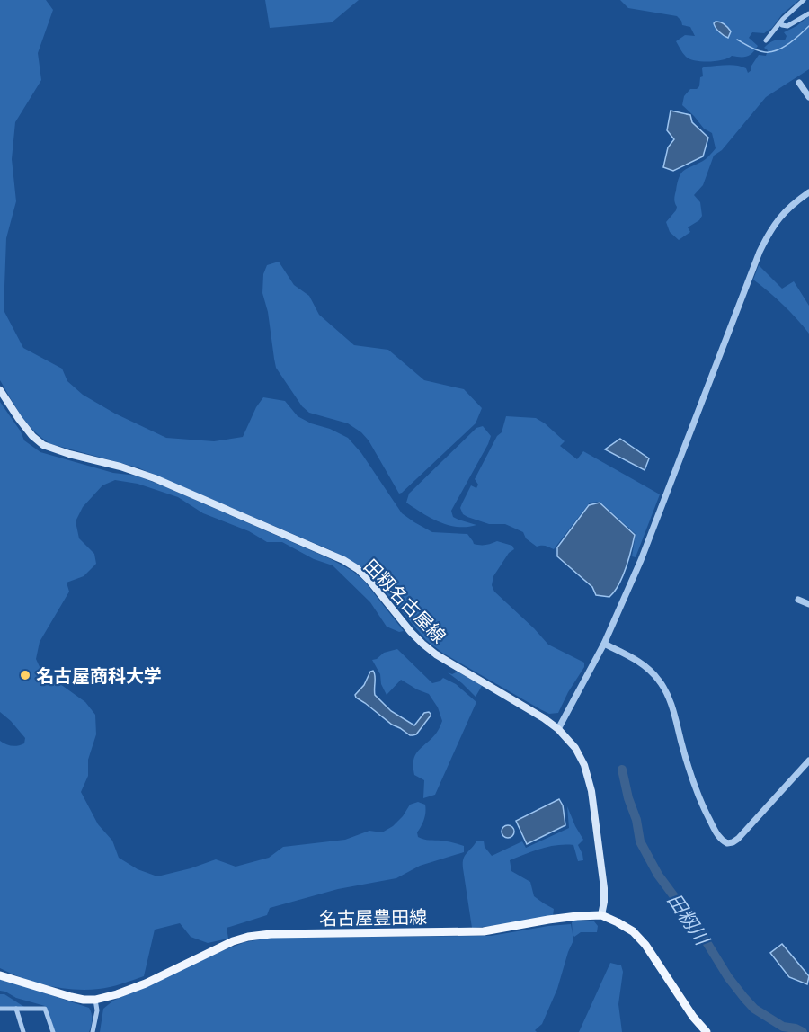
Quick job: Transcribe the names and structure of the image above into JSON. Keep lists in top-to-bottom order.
{
  "streets": {
    "main road": ["田籾名古屋線", "名古屋豊田線"]
  },
  "crossings": [
    ["田籾名古屋線", "名古屋豊田線"]
  ],
  "water": ["田籾川"],
  "places": ["名古屋商科大学"]
}
